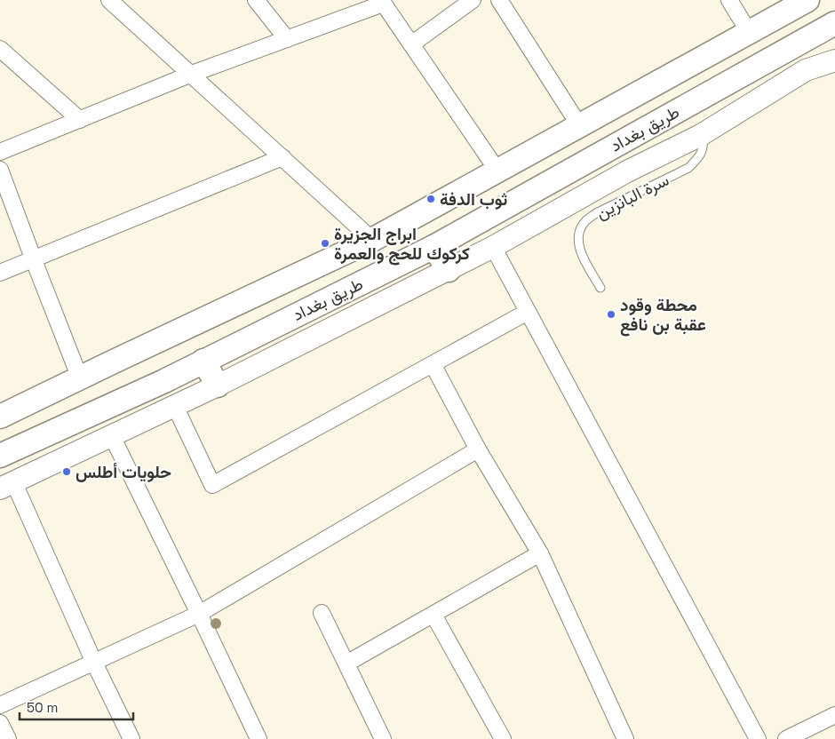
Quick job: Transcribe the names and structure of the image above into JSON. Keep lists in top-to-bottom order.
{
  "streets": {
    "main road": ["طريق بغداد", "سرة البانزين"]
  },
  "places": [
    "ثوب الدفة",
    "ابراج الجزيرة كركوك للحج والعمرة",
    "محطة وقود عقبة بن نافع",
    "حلويات أطلس"
  ],
  "scale_bar": "50 m"
}
